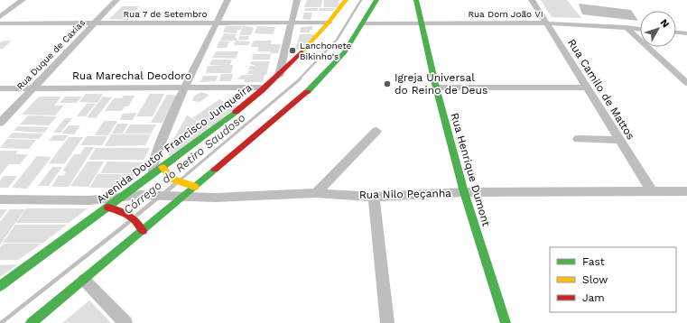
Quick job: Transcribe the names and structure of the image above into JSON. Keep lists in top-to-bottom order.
{
  "streets": {
    "main road": ["Avenida Doutor Francisco Junqueira", "Rua Henrique Dumont"],
    "street": [
      "Rua 7 de Setembro",
      "Rua Dom João VI",
      "Rua Duque de Caxias",
      "Rua Marechal Deodoro",
      "Rua Camilo de Mattos",
      "Rua Nilo Peçanha"
    ]
  },
  "crossings": [
    ["Rua 7 de Setembro", "Rua Duque de Caxias"],
    ["Rua 7 de Setembro", "Avenida Doutor Francisco Junqueira"],
    ["Rua Dom João VI", "Rua Camilo de Mattos"],
    ["Rua Dom João VI", "Rua Henrique Dumont"],
    ["Rua Duque de Caxias", "Rua Marechal Deodoro"],
    ["Rua Marechal Deodoro", "Avenida Doutor Francisco Junqueira"],
    ["Rua Camilo de Mattos", "Rua Nilo Peçanha"],
    ["Avenida Doutor Francisco Junqueira", "Rua Nilo Peçanha"],
    ["Rua Henrique Dumont", "Rua Nilo Peçanha"]
  ],
  "water": ["Córrego do Retiro Saudoso"],
  "places": ["Lanchonete Bikinho's", "Igreja Universal do Reino de Deus"],
  "legend": ["Fast", "Slow", "Jam"],
  "north": "top right"
}
